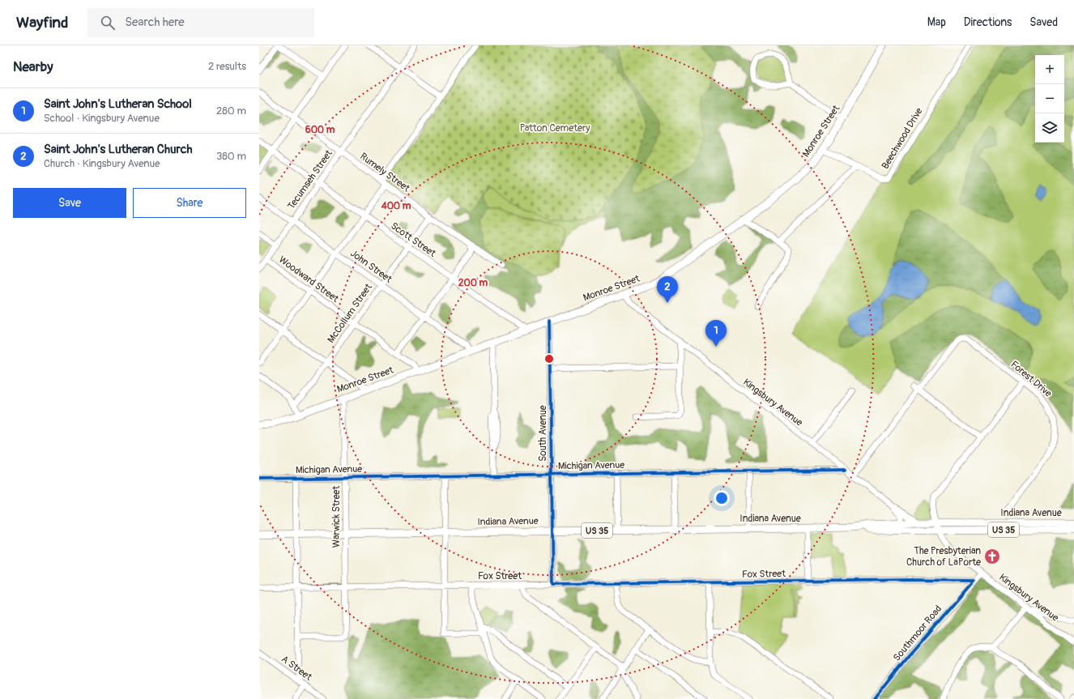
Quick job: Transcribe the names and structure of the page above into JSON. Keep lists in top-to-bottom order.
{
  "streets": {
    "main road": ["Monroe Street", "Indiana Avenue", "US 35"],
    "street": [
      "Beechwood Drive",
      "Rumely Street",
      "Tecumseh Street",
      "Scott Street",
      "John Street",
      "Woodward Street",
      "McCollum Street",
      "Forest Drive",
      "Kingsbury Avenue",
      "South Avenue",
      "Michigan Avenue",
      "Warwick Street",
      "Fox Street",
      "Southmoor Road",
      "A Street"
    ]
  },
  "crossings": [
    ["Monroe Street", "Beechwood Drive"],
    ["Monroe Street", "Scott Street"],
    ["Monroe Street", "John Street"],
    ["Monroe Street", "Woodward Street"],
    ["Monroe Street", "Kingsbury Avenue"],
    ["Monroe Street", "South Avenue"],
    ["Monroe Street", "Warwick Street"],
    ["Rumely Street", "Tecumseh Street"],
    ["Rumely Street", "McCollum Street"],
    ["Tecumseh Street", "Scott Street"],
    ["Tecumseh Street", "John Street"],
    ["Tecumseh Street", "Woodward Street"],
    ["Scott Street", "McCollum Street"],
    ["John Street", "McCollum Street"],
    ["Woodward Street", "McCollum Street"],
    ["Forest Drive", "Kingsbury Avenue"],
    ["Kingsbury Avenue", "Michigan Avenue"],
    ["Kingsbury Avenue", "Indiana Avenue"],
    ["Kingsbury Avenue", "Southmoor Road"],
    ["South Avenue", "Michigan Avenue"],
    ["South Avenue", "Indiana Avenue"],
    ["South Avenue", "Fox Street"],
    ["Michigan Avenue", "Warwick Street"],
    ["Indiana Avenue", "Warwick Street"],
    ["Warwick Street", "Fox Street"],
    ["Fox Street", "Southmoor Road"]
  ],
  "parks": ["Patton Cemetery"],
  "places": {
    "church": ["The Presbyterian Church of LaPorte"]
  },
  "page": {
    "header": "Wayfind",
    "search": "Search here",
    "nav": ["Map", "Directions", "Saved"],
    "heading": ["Nearby", "2 results"],
    "map_buttons": ["+", "−"],
    "list": [
      {
        "mark": "1",
        "name": "Saint John's Lutheran School",
        "note": "School · Kingsbury Avenue",
        "value": "280 m"
      },
      {
        "mark": "2",
        "name": "Saint John's Lutheran Church",
        "note": "Church · Kingsbury Avenue",
        "value": "380 m"
      }
    ],
    "buttons": ["Save", "Share"],
    "pins": ["2", "1"]
  },
  "rings": ["600 m", "400 m", "200 m"]
}
